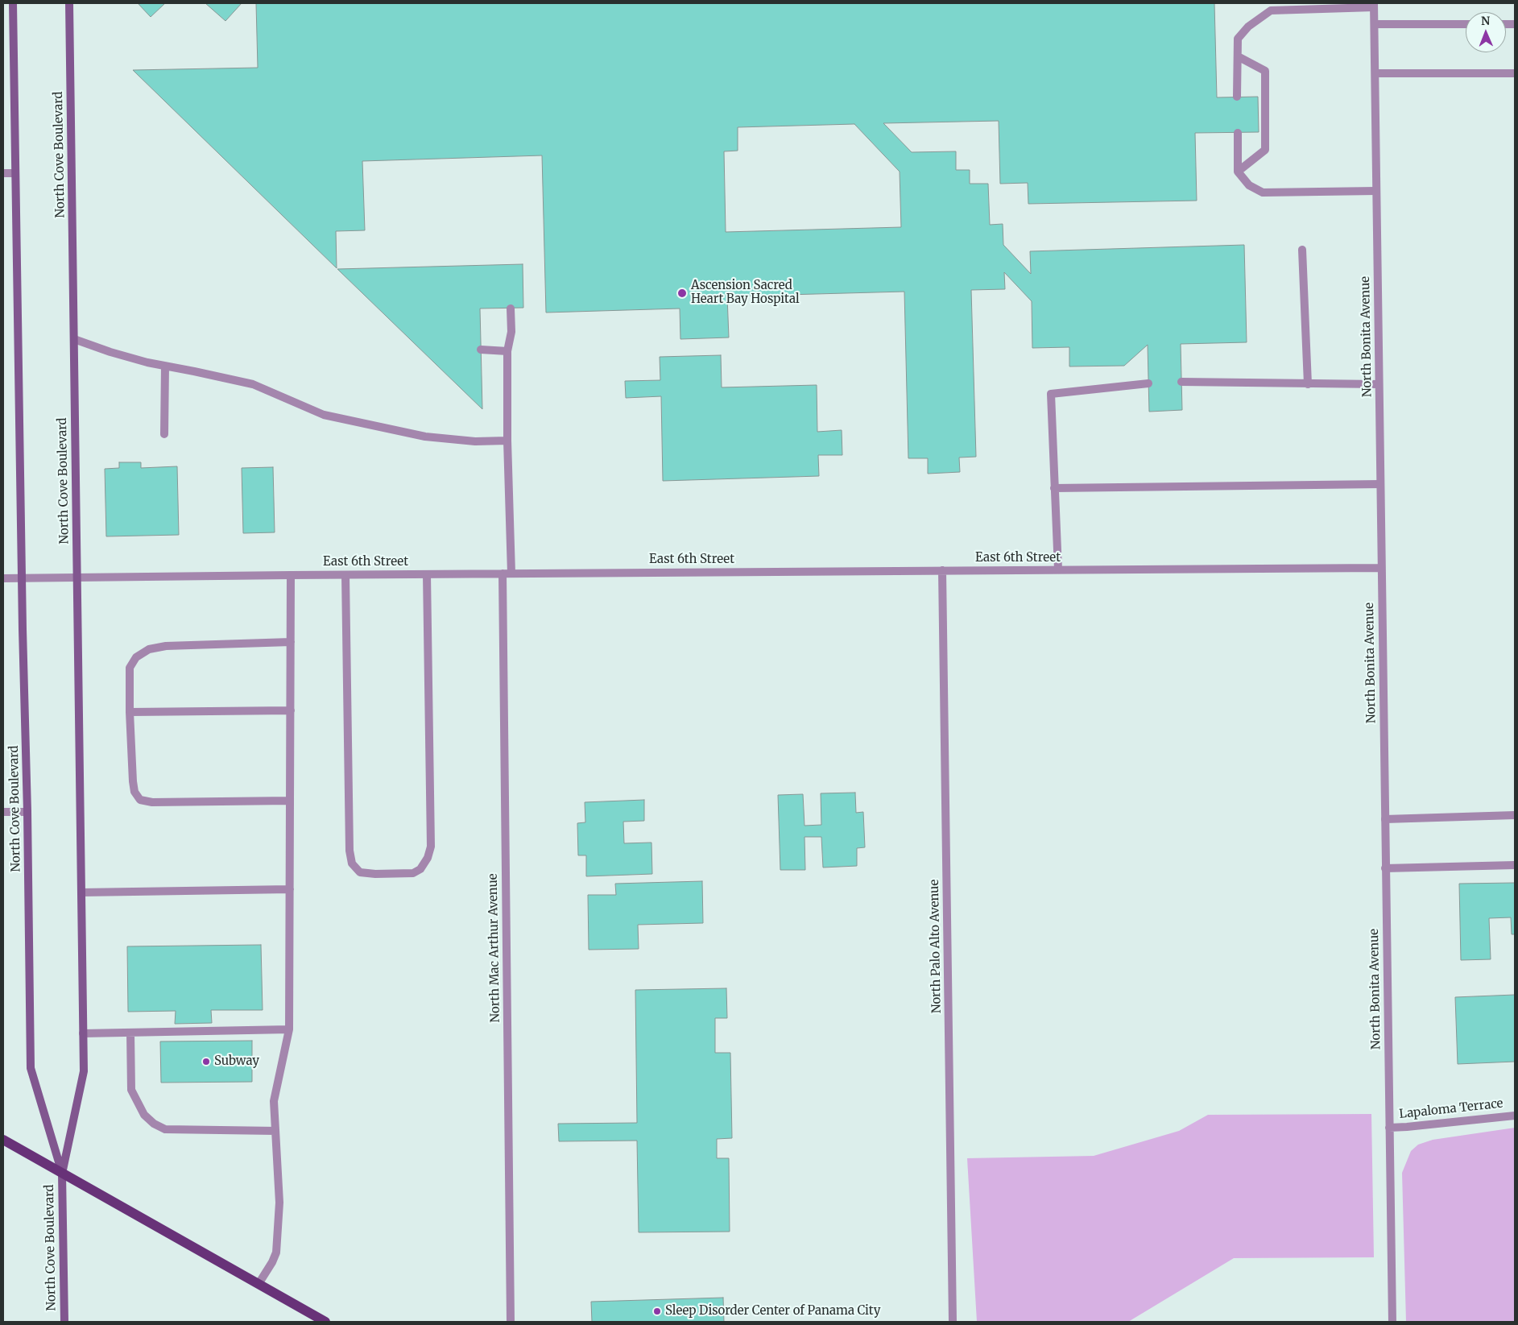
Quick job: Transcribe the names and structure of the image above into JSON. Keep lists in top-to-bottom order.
{
  "streets": {
    "main road": ["North Cove Boulevard"],
    "street": [
      "North Bonita Avenue",
      "East 6th Street",
      "North Palo Alto Avenue",
      "North Mac Arthur Avenue",
      "Lapaloma Terrace"
    ]
  },
  "crossings": [
    ["North Cove Boulevard", "East 6th Street"],
    ["North Bonita Avenue", "East 6th Street"],
    ["North Bonita Avenue", "Lapaloma Terrace"],
    ["East 6th Street", "North Palo Alto Avenue"],
    ["East 6th Street", "North Mac Arthur Avenue"]
  ],
  "places": ["Ascension Sacred Heart Bay Hospital", "Subway", "Sleep Disorder Center of Panama City"],
  "north": "top"
}
